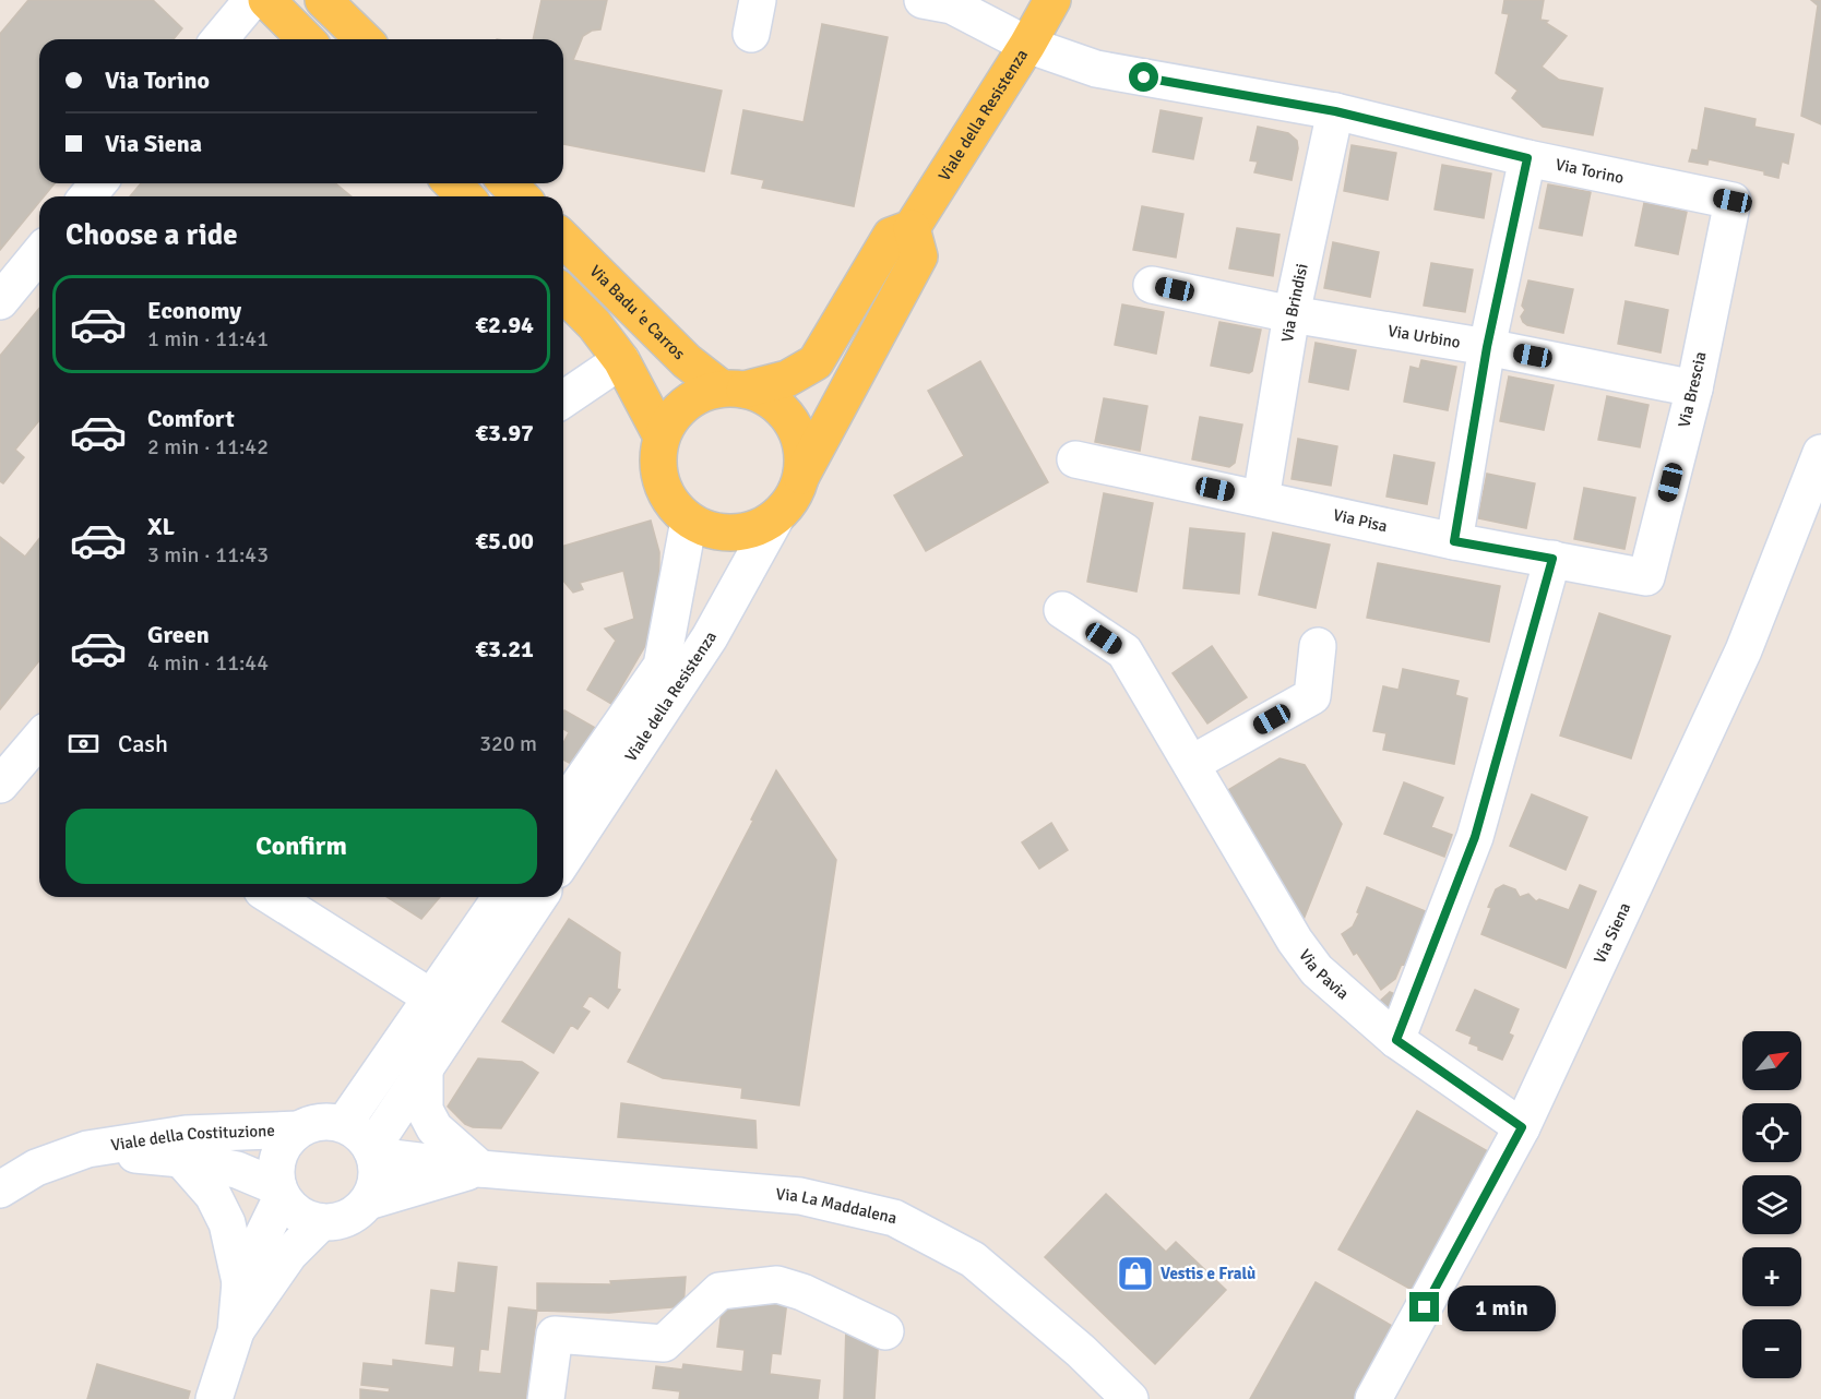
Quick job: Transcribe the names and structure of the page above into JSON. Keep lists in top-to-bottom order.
{
  "streets": {
    "main road": ["Viale della Resistenza", "Via Badu 'e Carros"],
    "street": [
      "Via Torino",
      "Via Brindisi",
      "Via Urbino",
      "Via Brescia",
      "Via Pisa",
      "Via Siena",
      "Via Pavia",
      "Viale della Costituzione",
      "Via La Maddalena"
    ]
  },
  "crossings": [
    ["Viale della Resistenza", "Via Torino"],
    ["Viale della Resistenza", "Via Badu 'e Carros"],
    ["Via Torino", "Via Brindisi"],
    ["Via Torino", "Via Brescia"],
    ["Via Brindisi", "Via Urbino"],
    ["Via Brindisi", "Via Pisa"],
    ["Via Urbino", "Via Brescia"],
    ["Via Brescia", "Via Pisa"],
    ["Via Siena", "Via Pavia"],
    ["Viale della Costituzione", "Via La Maddalena"]
  ],
  "places": {
    "shop": ["Vestis e Fralù"]
  },
  "north": "top right",
  "page": {
    "banner": ["Via Torino", "Via Siena"],
    "heading": "Choose a ride",
    "list": [
      {
        "name": "Economy",
        "note": "1 min · 11:41",
        "value": "€2.94"
      },
      {
        "name": "Comfort",
        "note": "2 min · 11:42",
        "value": "€3.97"
      },
      {
        "name": "XL",
        "note": "3 min · 11:43",
        "value": "€5.00"
      },
      {
        "name": "Green",
        "note": "4 min · 11:44",
        "value": "€3.21"
      }
    ],
    "pay": ["Cash", "320 m"],
    "buttons": "Confirm",
    "map_buttons": ["+", "−"],
    "bubble": "1 min"
  }
}
